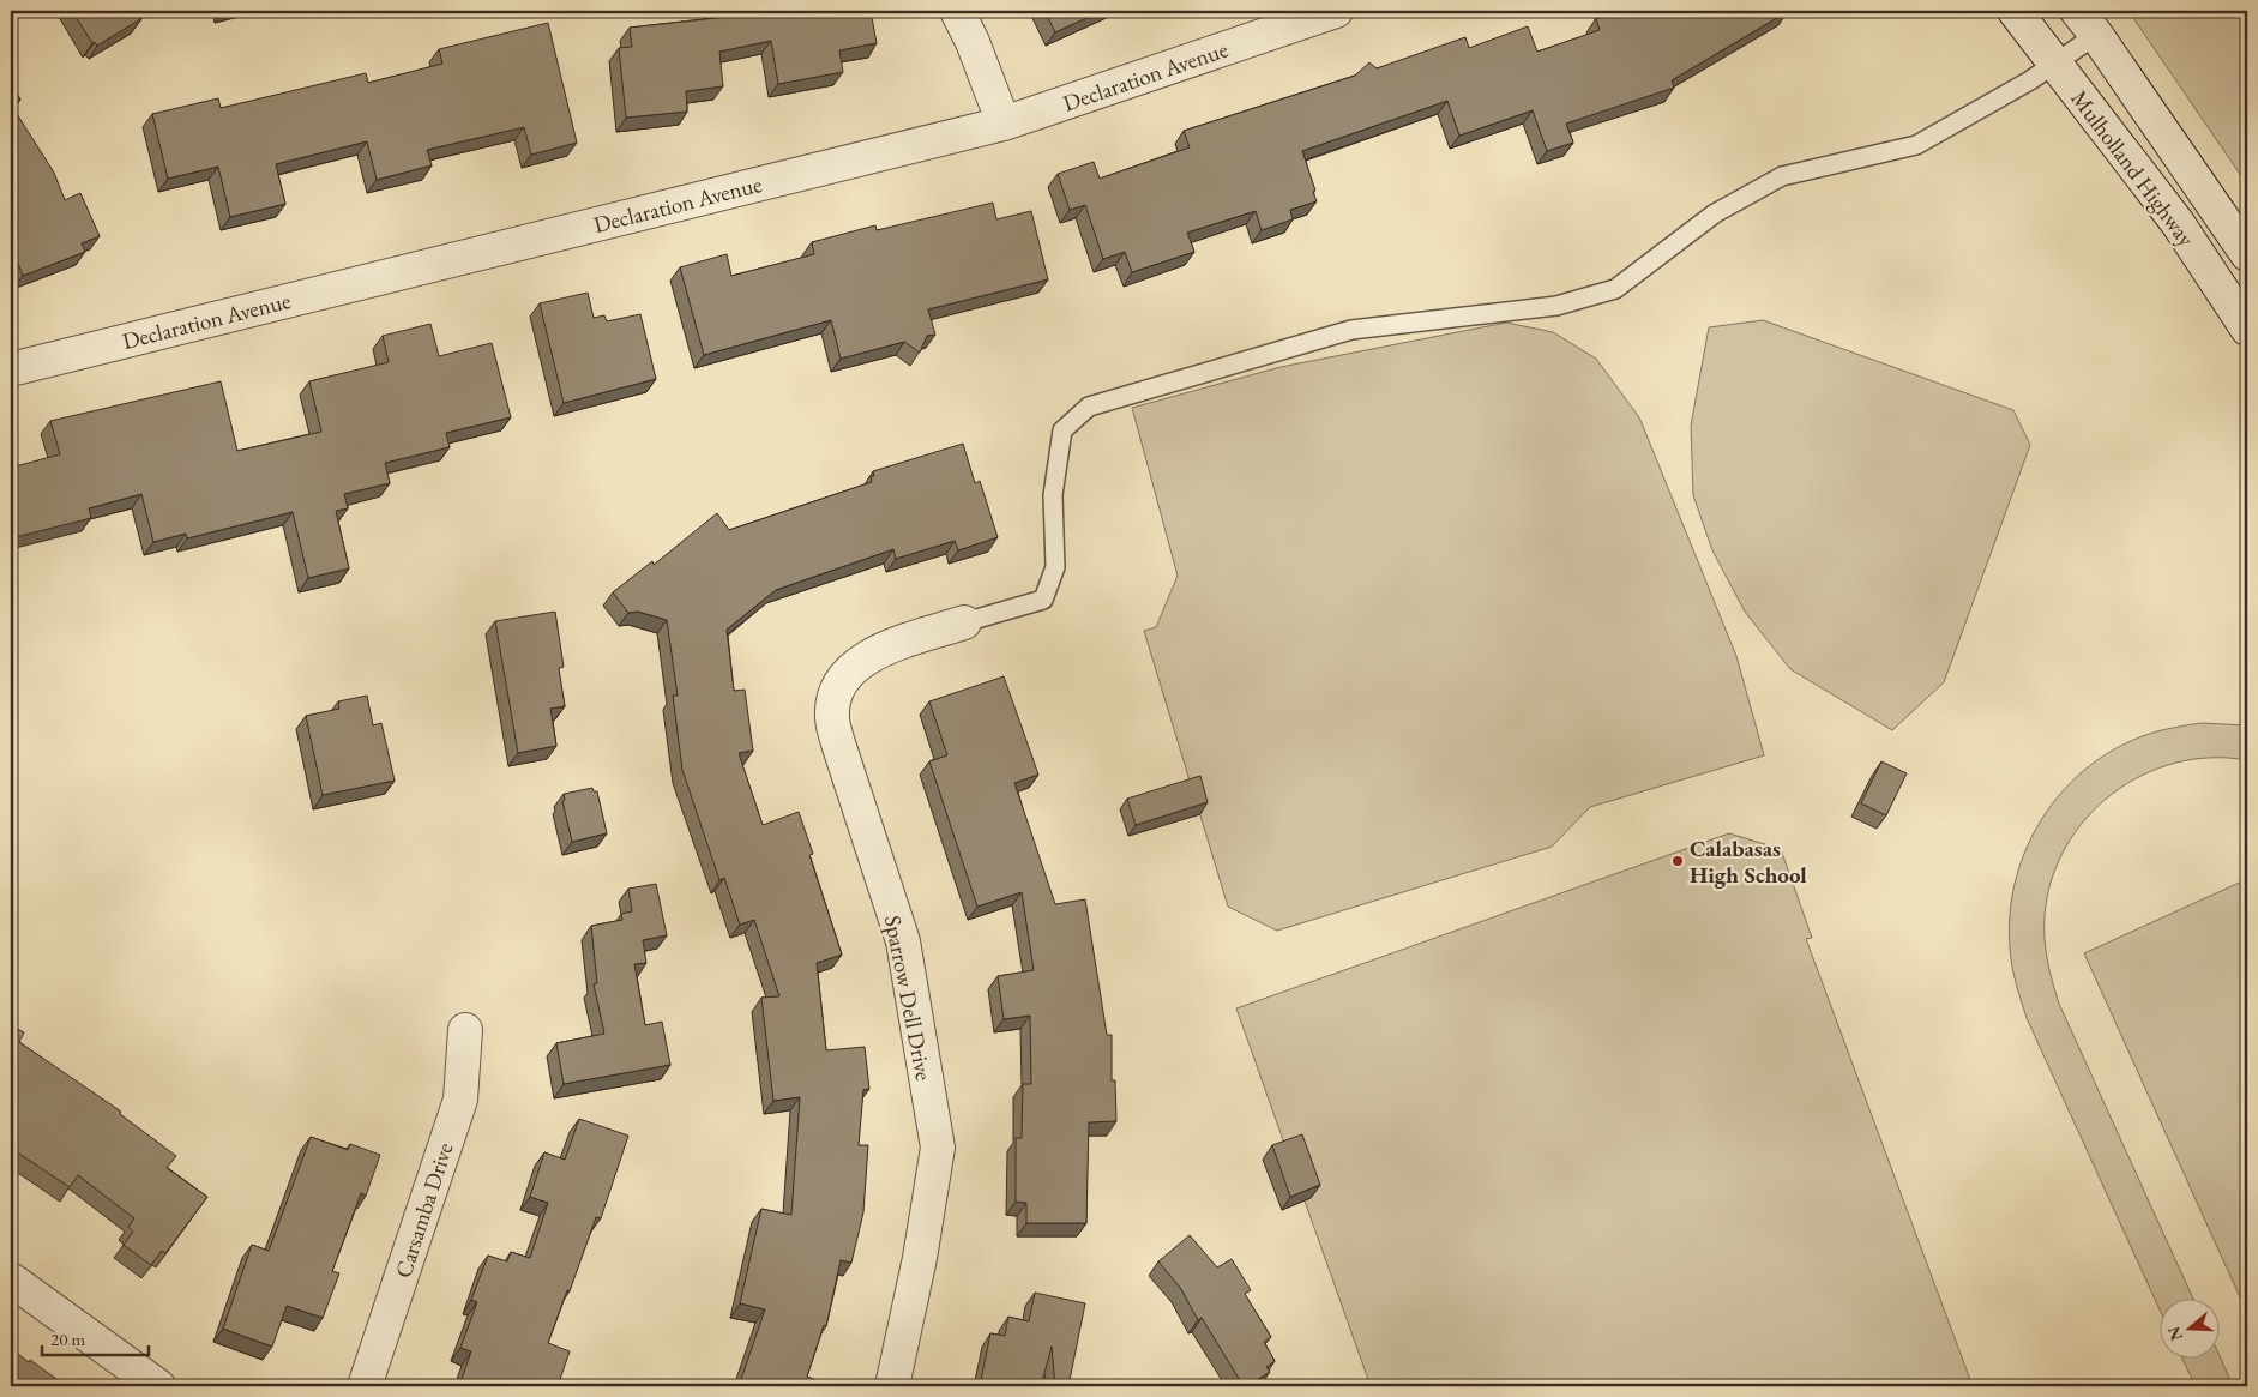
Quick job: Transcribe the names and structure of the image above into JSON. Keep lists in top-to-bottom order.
{
  "streets": {
    "street": [
      "Declaration Avenue",
      "Mulholland Highway",
      "Sparrow Dell Drive",
      "Carsamba Drive"
    ]
  },
  "places": ["Calabasas High School"],
  "scale_bar": "20 m",
  "north": "left"
}
